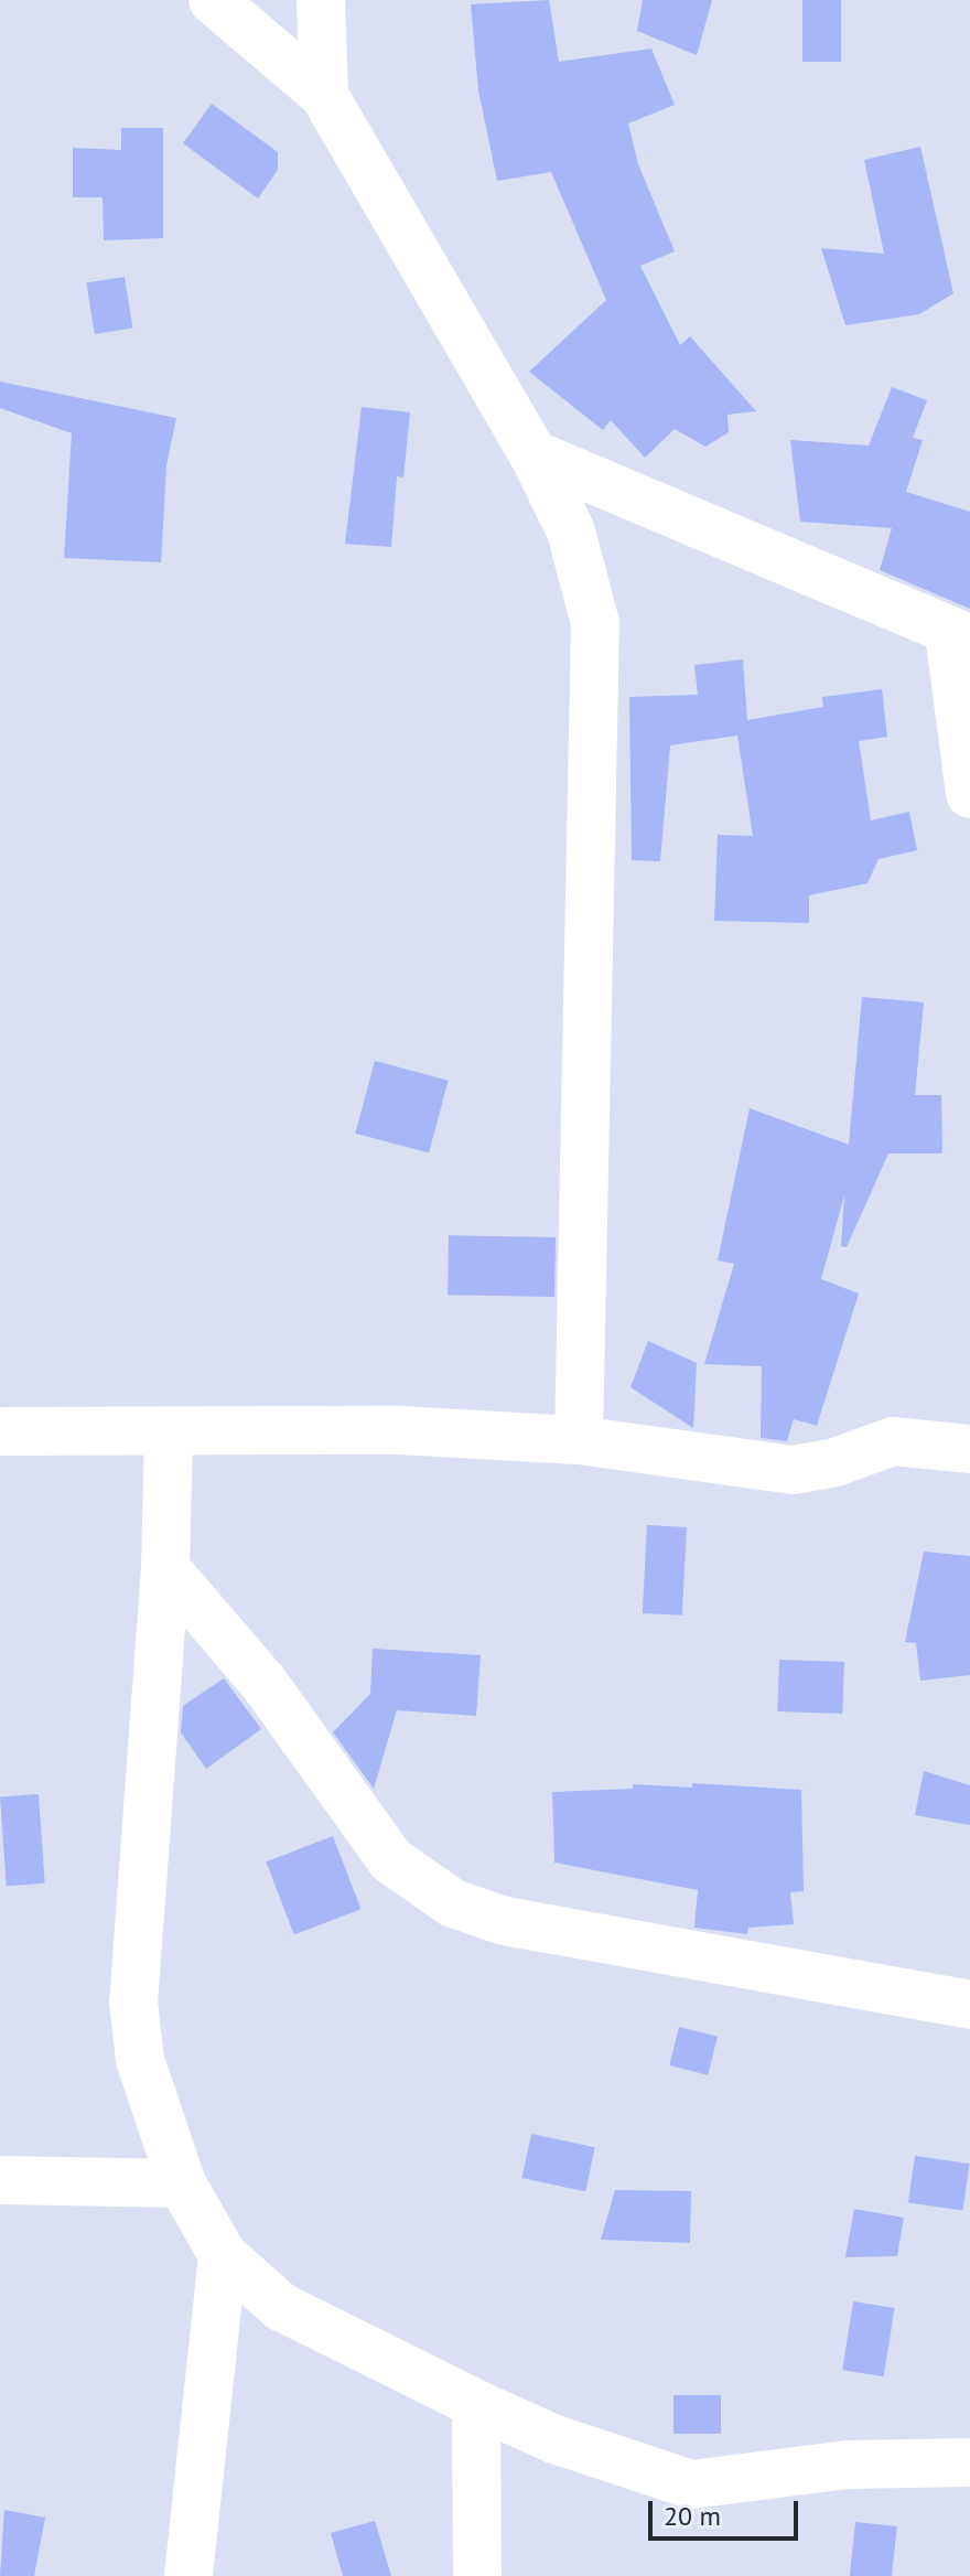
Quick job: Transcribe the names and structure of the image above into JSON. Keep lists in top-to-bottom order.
{
  "scale_bar": "20 m"
}
